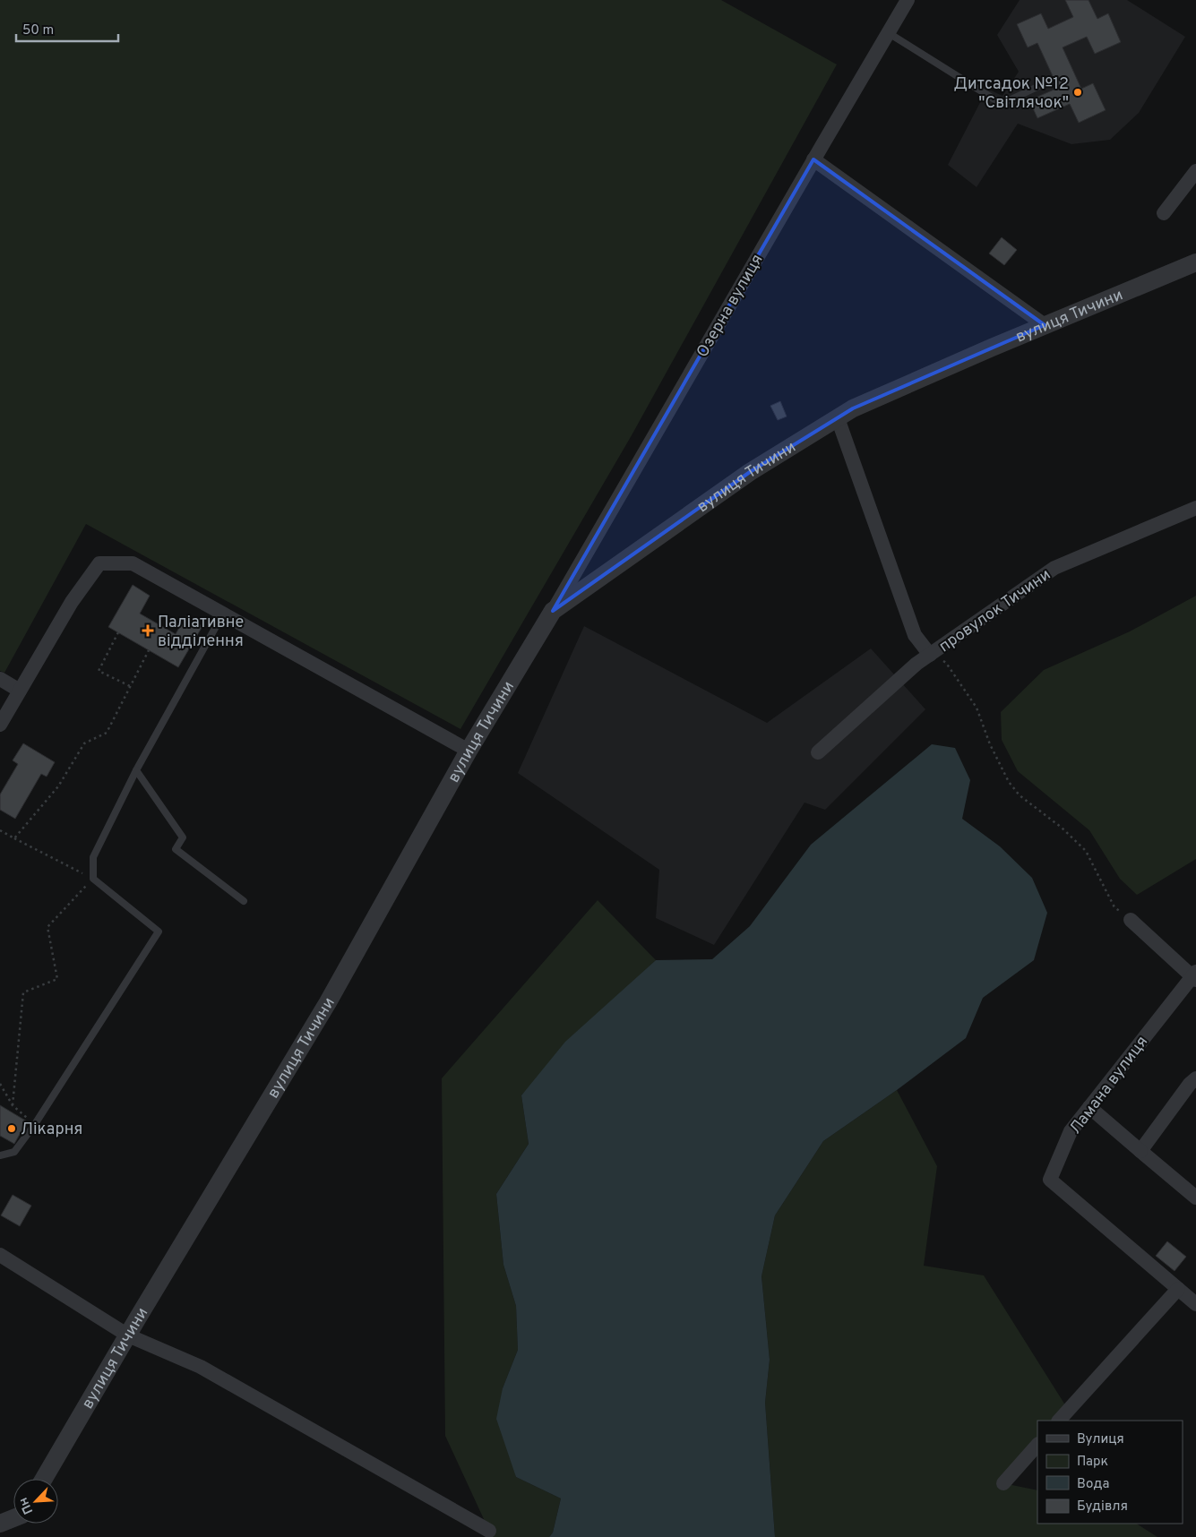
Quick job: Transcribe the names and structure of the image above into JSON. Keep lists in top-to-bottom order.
{
  "streets": {
    "street": [
      "Озерна вулиця",
      "вулиця Тичини",
      "провулок Тичини",
      "Ламана вулиця"
    ]
  },
  "crossings": [
    ["Озерна вулиця", "вулиця Тичини"]
  ],
  "places": {
    "other": ["Дитсадок №12 \"Світлячок\"", "Лікарня"],
    "health": ["Паліативне відділення"]
  },
  "legend": [
    "Вулиця",
    "Парк",
    "Вода",
    "Будівля"
  ],
  "scale_bar": "50 m",
  "north": "bottom left"
}
